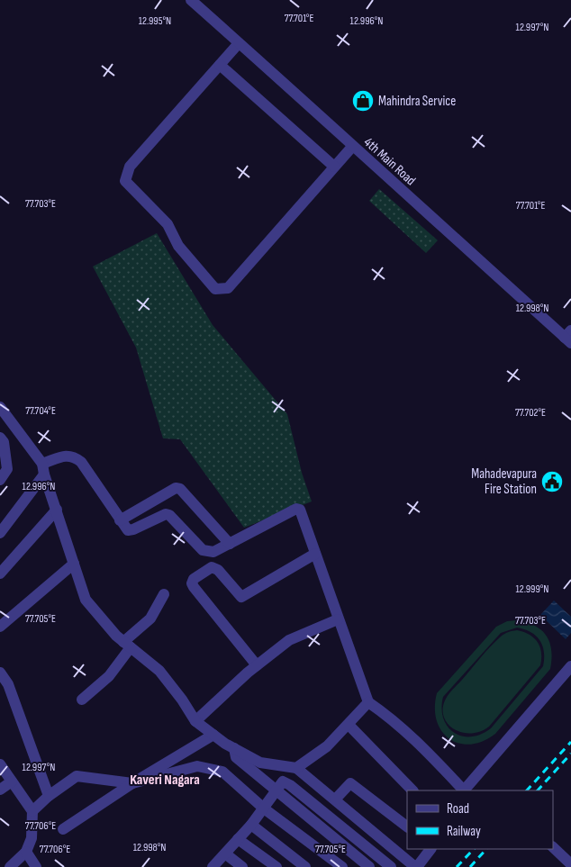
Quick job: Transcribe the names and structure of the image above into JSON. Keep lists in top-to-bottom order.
{
  "streets": {
    "street": ["4th Main Road"]
  },
  "districts": ["Kaveri Nagara"],
  "places": {
    "shop": ["Mahindra Service"],
    "public building": ["Mahadevapura Fire Station"]
  },
  "legend": ["Road", "Railway"],
  "coordinates": [
    "77.701°E",
    "12.995°N",
    "12.996°N",
    "12.997°N",
    "77.703°E",
    "12.998°N",
    "77.704°E",
    "77.702°E",
    "12.999°N",
    "77.705°E",
    "77.706°E"
  ]
}
